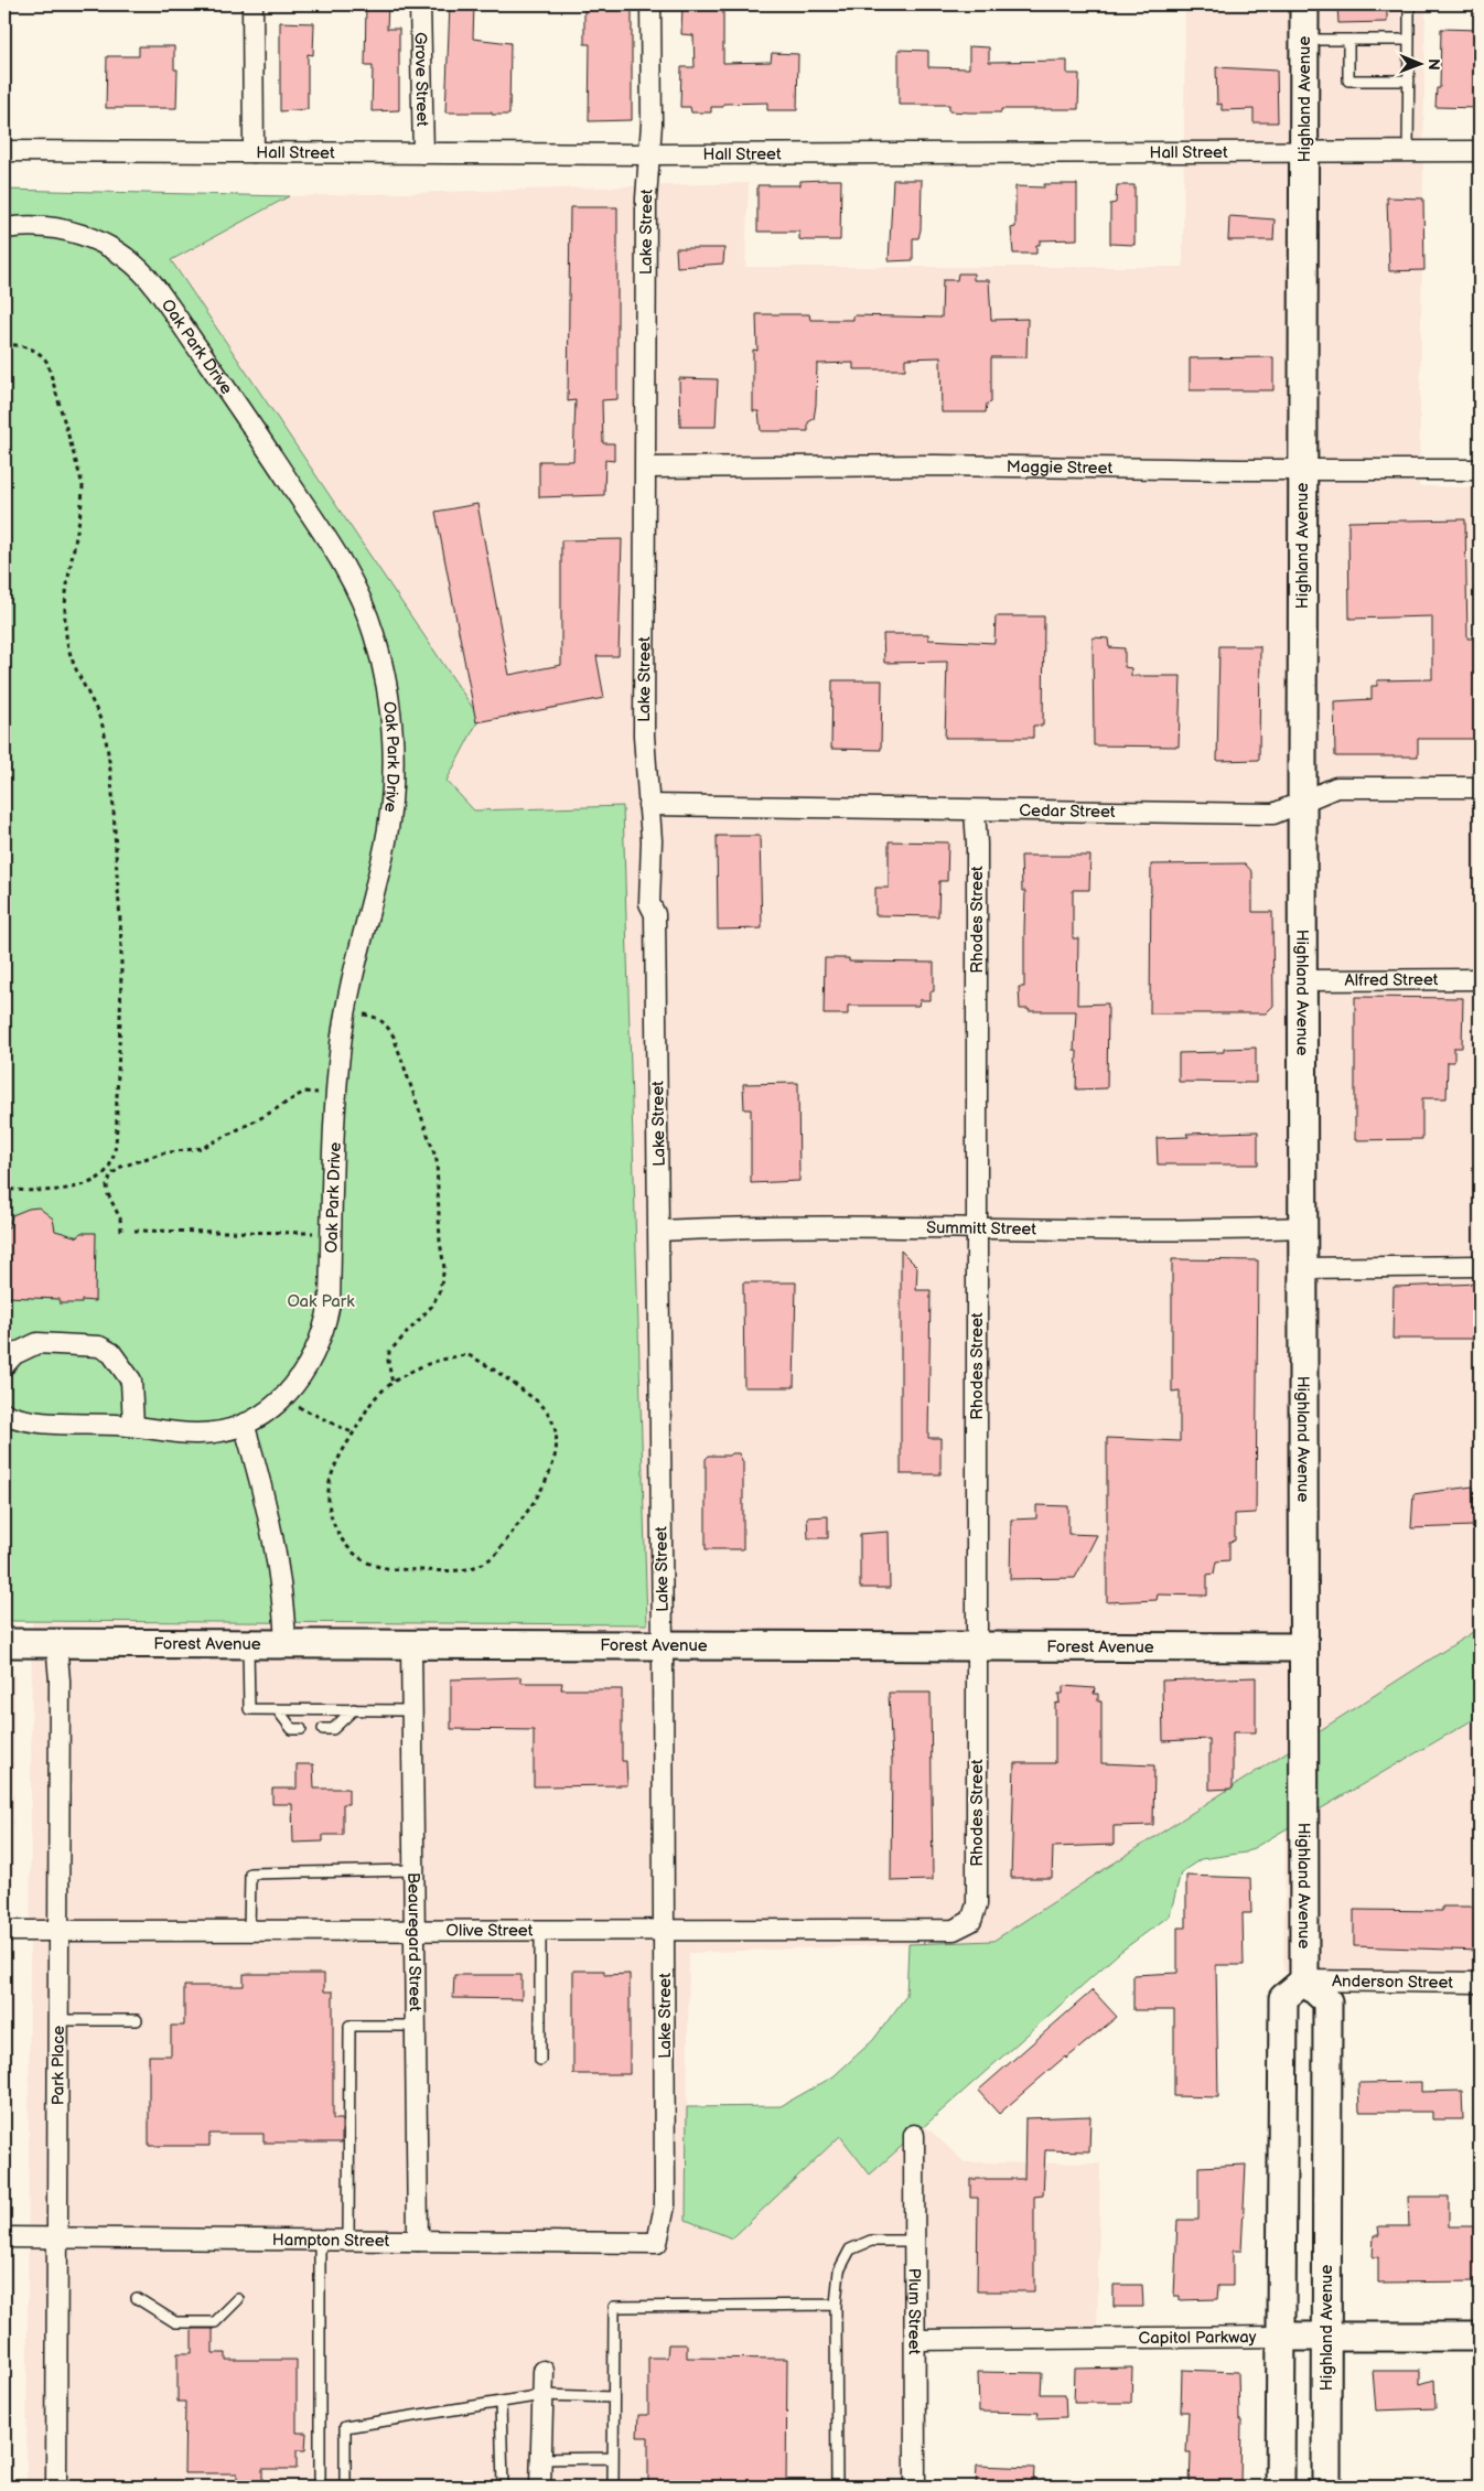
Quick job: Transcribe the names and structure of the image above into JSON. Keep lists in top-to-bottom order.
{
  "streets": {
    "main road": ["Highland Avenue", "Forest Avenue", "Capitol Parkway"],
    "street": [
      "Grove Street",
      "Hall Street",
      "Lake Street",
      "Oak Park Drive",
      "Maggie Street",
      "Cedar Street",
      "Rhodes Street",
      "Alfred Street",
      "Summitt Street",
      "Olive Street",
      "Beauregard Street",
      "Anderson Street",
      "Park Place",
      "Hampton Street",
      "Plum Street"
    ]
  },
  "crossings": [
    ["Grove Street", "Hall Street"],
    ["Highland Avenue", "Hall Street"],
    ["Highland Avenue", "Maggie Street"],
    ["Highland Avenue", "Cedar Street"],
    ["Highland Avenue", "Alfred Street"],
    ["Highland Avenue", "Summitt Street"],
    ["Highland Avenue", "Forest Avenue"],
    ["Highland Avenue", "Anderson Street"],
    ["Highland Avenue", "Capitol Parkway"],
    ["Hall Street", "Lake Street"],
    ["Lake Street", "Maggie Street"],
    ["Lake Street", "Cedar Street"],
    ["Lake Street", "Summitt Street"],
    ["Lake Street", "Forest Avenue"],
    ["Lake Street", "Olive Street"],
    ["Lake Street", "Hampton Street"],
    ["Cedar Street", "Rhodes Street"],
    ["Rhodes Street", "Summitt Street"],
    ["Rhodes Street", "Forest Avenue"],
    ["Rhodes Street", "Olive Street"],
    ["Forest Avenue", "Beauregard Street"],
    ["Forest Avenue", "Park Place"],
    ["Olive Street", "Beauregard Street"],
    ["Olive Street", "Park Place"],
    ["Beauregard Street", "Hampton Street"],
    ["Park Place", "Hampton Street"],
    ["Plum Street", "Capitol Parkway"]
  ],
  "parks": ["Oak Park"],
  "north": "right"
}
